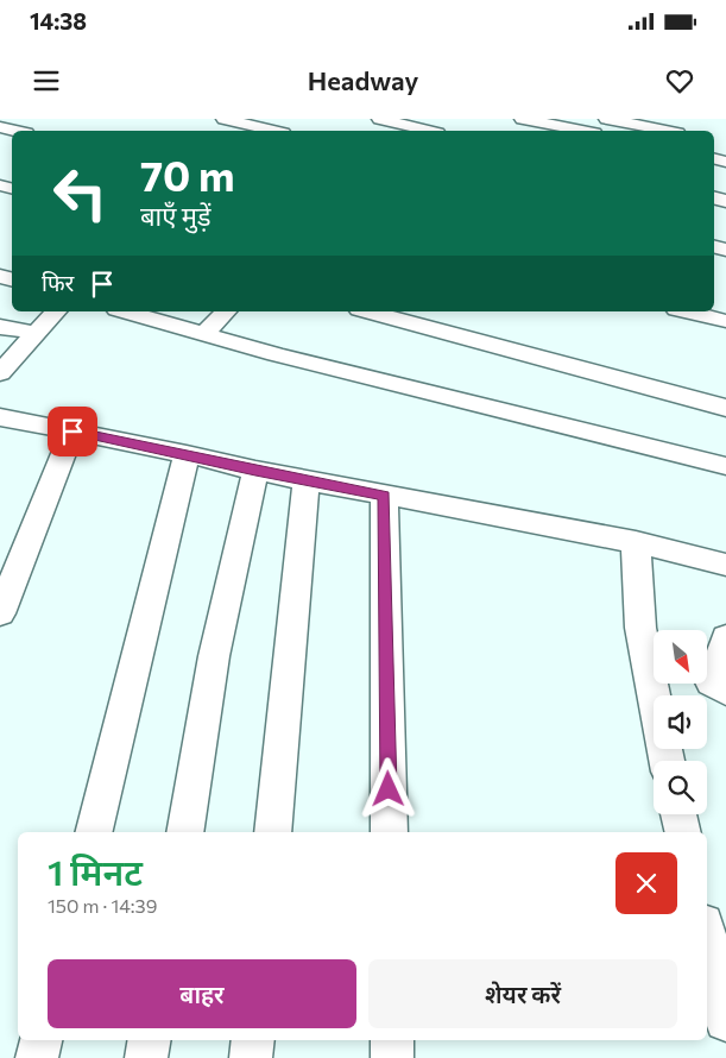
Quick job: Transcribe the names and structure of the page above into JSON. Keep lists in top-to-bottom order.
{
  "north": "bottom right",
  "page": {
    "status": "14:38",
    "header": "Headway",
    "turn": ["70 m", "बाएँ मुड़ें"],
    "then": "फिर",
    "heading": ["1 मिनट", "150 m · 14:39"],
    "buttons": ["बाहर", "शेयर करें"]
  }
}
